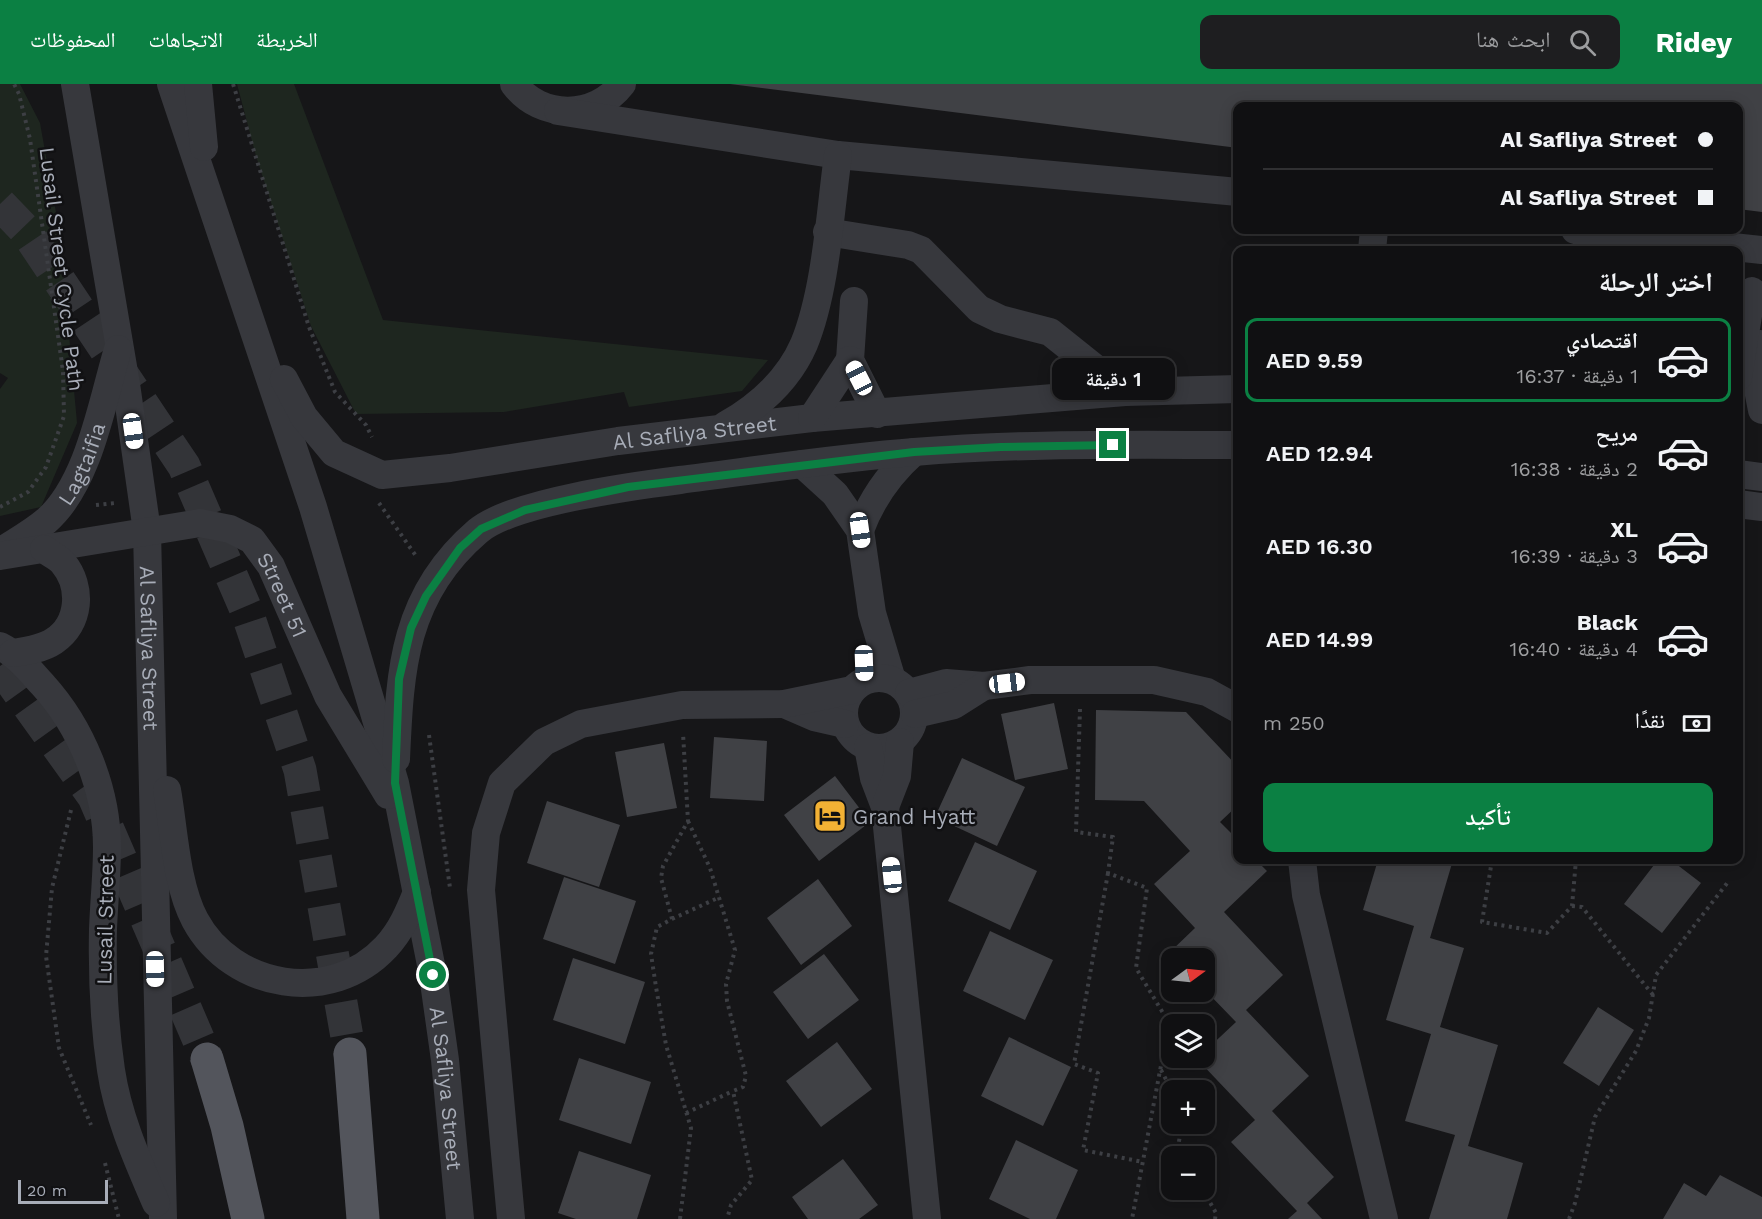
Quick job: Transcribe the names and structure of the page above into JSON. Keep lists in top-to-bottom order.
{
  "streets": {
    "street": [
      "Al Safliya Street",
      "Lagtaifia",
      "Street 51",
      "Lusail Street"
    ],
    "path": ["Lusail Street Cycle Path"]
  },
  "crossings": [
    ["Al Safliya Street", "Lagtaifia"],
    ["Al Safliya Street", "Street 51"],
    ["Al Safliya Street", "Lusail Street"],
    ["Lagtaifia", "Street 51"]
  ],
  "places": {
    "hotel": ["Grand Hyatt"]
  },
  "scale_bar": "20 m",
  "north": "right",
  "page": {
    "header": "Ridey",
    "search": "ابحث هنا",
    "nav": ["الخريطة", "الاتجاهات", "المحفوظات"],
    "banner": ["Al Safliya Street", "Al Safliya Street"],
    "heading": "اختر الرحلة",
    "list": [
      {
        "name": "اقتصادي",
        "note": "1 دقيقة · 16:37",
        "value": "AED 9.59"
      },
      {
        "name": "مريح",
        "note": "2 دقيقة · 16:38",
        "value": "AED 12.94"
      },
      {
        "name": "XL",
        "note": "3 دقيقة · 16:39",
        "value": "AED 16.30"
      },
      {
        "name": "Black",
        "note": "4 دقيقة · 16:40",
        "value": "AED 14.99"
      }
    ],
    "bubble": "1 دقيقة",
    "pay": ["نقدًا", "250 m"],
    "buttons": "تأكيد",
    "map_buttons": ["+", "−"],
    "scale": "20 m"
  }
}
